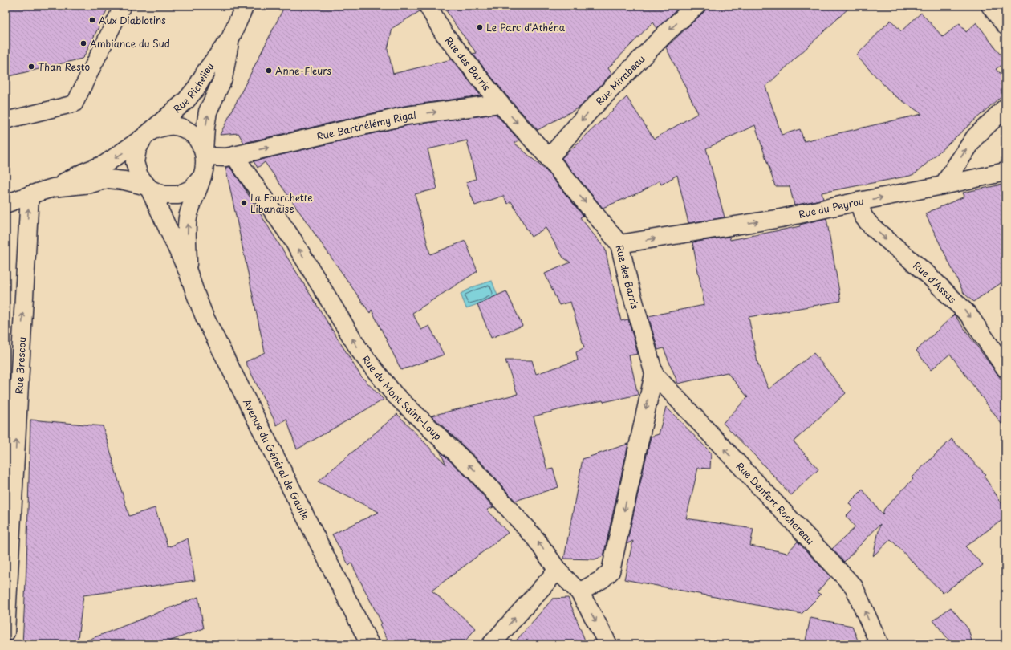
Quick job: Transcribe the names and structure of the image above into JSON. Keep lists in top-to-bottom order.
{
  "streets": {
    "street": [
      "Rue des Barris",
      "Rue Mirabeau",
      "Rue Richelieu",
      "Rue Barthélémy Rigal",
      "Rue du Peyrou",
      "Rue d'Assas",
      "Rue Brescou",
      "Rue du Mont Saint-Loup",
      "Avenue du Général de Gaulle",
      "Rue Denfert Rochereau"
    ]
  },
  "crossings": [
    ["Rue des Barris", "Rue Mirabeau"],
    ["Rue des Barris", "Rue Barthélémy Rigal"],
    ["Rue des Barris", "Rue du Peyrou"],
    ["Rue des Barris", "Rue du Mont Saint-Loup"],
    ["Rue des Barris", "Rue Denfert Rochereau"],
    ["Rue Richelieu", "Avenue du Général de Gaulle"],
    ["Rue Barthélémy Rigal", "Rue du Mont Saint-Loup"],
    ["Rue du Peyrou", "Rue d'Assas"]
  ],
  "one_way": [
    "Rue des Barris",
    "Rue Mirabeau",
    "Rue Richelieu",
    "Rue Barthélémy Rigal",
    "Rue du Peyrou",
    "Rue d'Assas",
    "Rue Brescou",
    "Rue Denfert Rochereau"
  ],
  "places": [
    "Aux Diablotins",
    "Le Parc d'Athéna",
    "Ambiance du Sud",
    "Than Resto",
    "Anne-Fleurs",
    "La Fourchette Libanaise"
  ]
}
